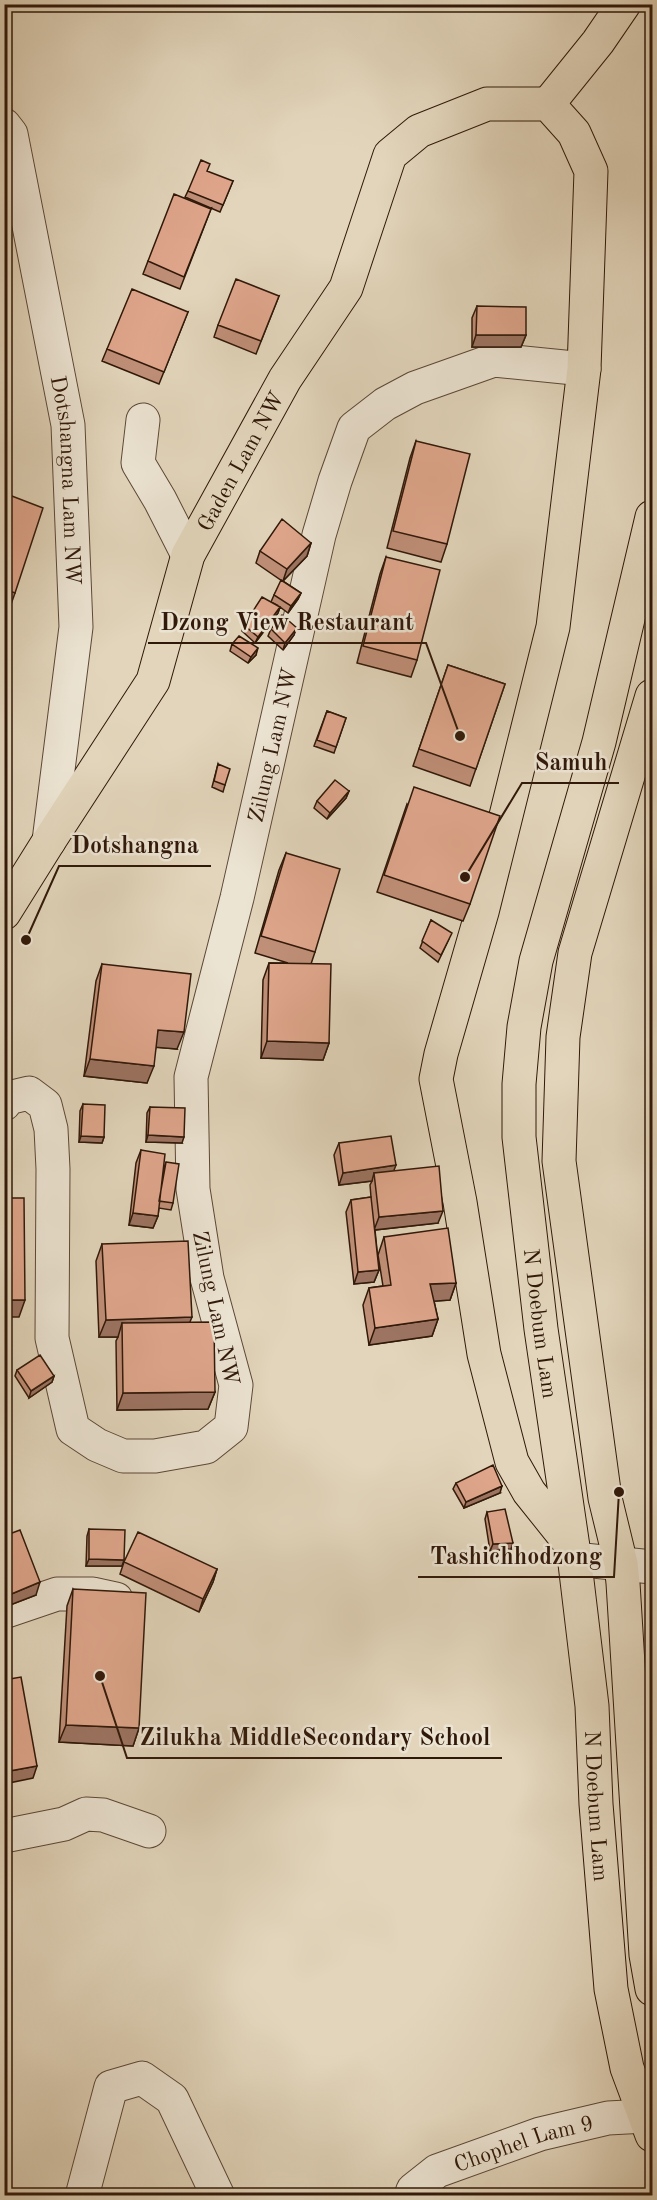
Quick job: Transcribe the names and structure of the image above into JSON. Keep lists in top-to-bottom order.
{
  "streets": {
    "main road": ["Gaden Lam NW", "N Doebum Lam"],
    "street": ["Dotshangna Lam NW", "Zilung Lam NW", "Chophel Lam 9"]
  },
  "crossings": [
    ["Gaden Lam NW", "Dotshangna Lam NW"],
    ["N Doebum Lam", "Chophel Lam 9"]
  ],
  "places": [
    "Dzong View Restaurant",
    "Samuh",
    "Dotshangna",
    "Tashichhodzong",
    "Zilukha MiddleSecondary School"
  ]
}
